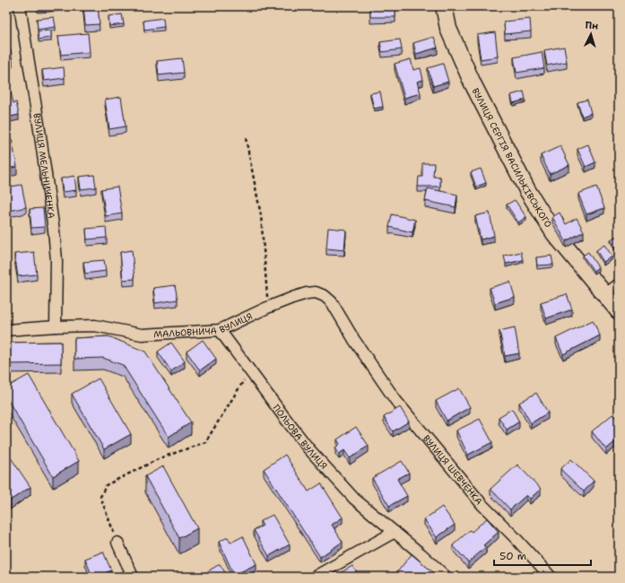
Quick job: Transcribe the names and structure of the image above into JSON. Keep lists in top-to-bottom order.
{
  "streets": {
    "street": [
      "ВУЛИЦЯ СЕРГІЯ ВАСИЛЬКІВСЬКОГО",
      "ВУЛИЦЯ МЕЛЬНИЧЕНКА",
      "МАЛЬОВНИЧА ВУЛИЦЯ",
      "ПОЛЬОВА ВУЛИЦЯ",
      "ВУЛИЦЯ ШЕВЧЕНКА"
    ]
  },
  "crossings": [
    ["ВУЛИЦЯ МЕЛЬНИЧЕНКА", "МАЛЬОВНИЧА ВУЛИЦЯ"],
    ["МАЛЬОВНИЧА ВУЛИЦЯ", "ПОЛЬОВА ВУЛИЦЯ"],
    ["МАЛЬОВНИЧА ВУЛИЦЯ", "ВУЛИЦЯ ШЕВЧЕНКА"]
  ],
  "scale_bar": "50 m",
  "north": "top"
}
